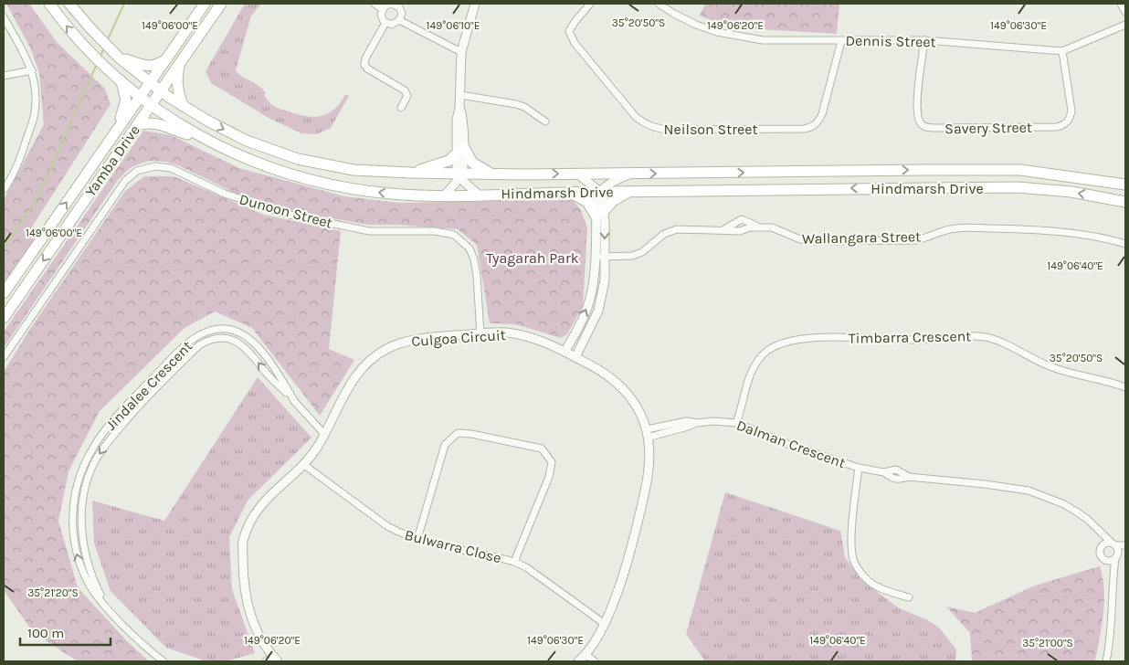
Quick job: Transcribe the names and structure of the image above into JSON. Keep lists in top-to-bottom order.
{
  "streets": {
    "main road": ["Yamba Drive", "Hindmarsh Drive"],
    "street": [
      "Dennis Street",
      "Savery Street",
      "Neilson Street",
      "Dunoon Street",
      "Wallangara Street",
      "Timbarra Crescent",
      "Culgoa Circuit",
      "Jindalee Crescent",
      "Dalman Crescent",
      "Bulwarra Close"
    ]
  },
  "crossings": [
    ["Dennis Street", "Savery Street"],
    ["Dennis Street", "Neilson Street"],
    ["Yamba Drive", "Hindmarsh Drive"],
    ["Dunoon Street", "Culgoa Circuit"],
    ["Timbarra Crescent", "Dalman Crescent"],
    ["Culgoa Circuit", "Jindalee Crescent"],
    ["Culgoa Circuit", "Dalman Crescent"],
    ["Culgoa Circuit", "Bulwarra Close"]
  ],
  "parks": ["Tyagarah Park"],
  "scale_bar": "100 m",
  "coordinates": [
    "35°20'50\"S",
    "149°06'00\"E",
    "149°06'10\"E",
    "149°06'20\"E",
    "149°06'30\"E",
    "149°06'40\"E",
    "35°21'20\"S",
    "35°21'00\"S"
  ]
}
